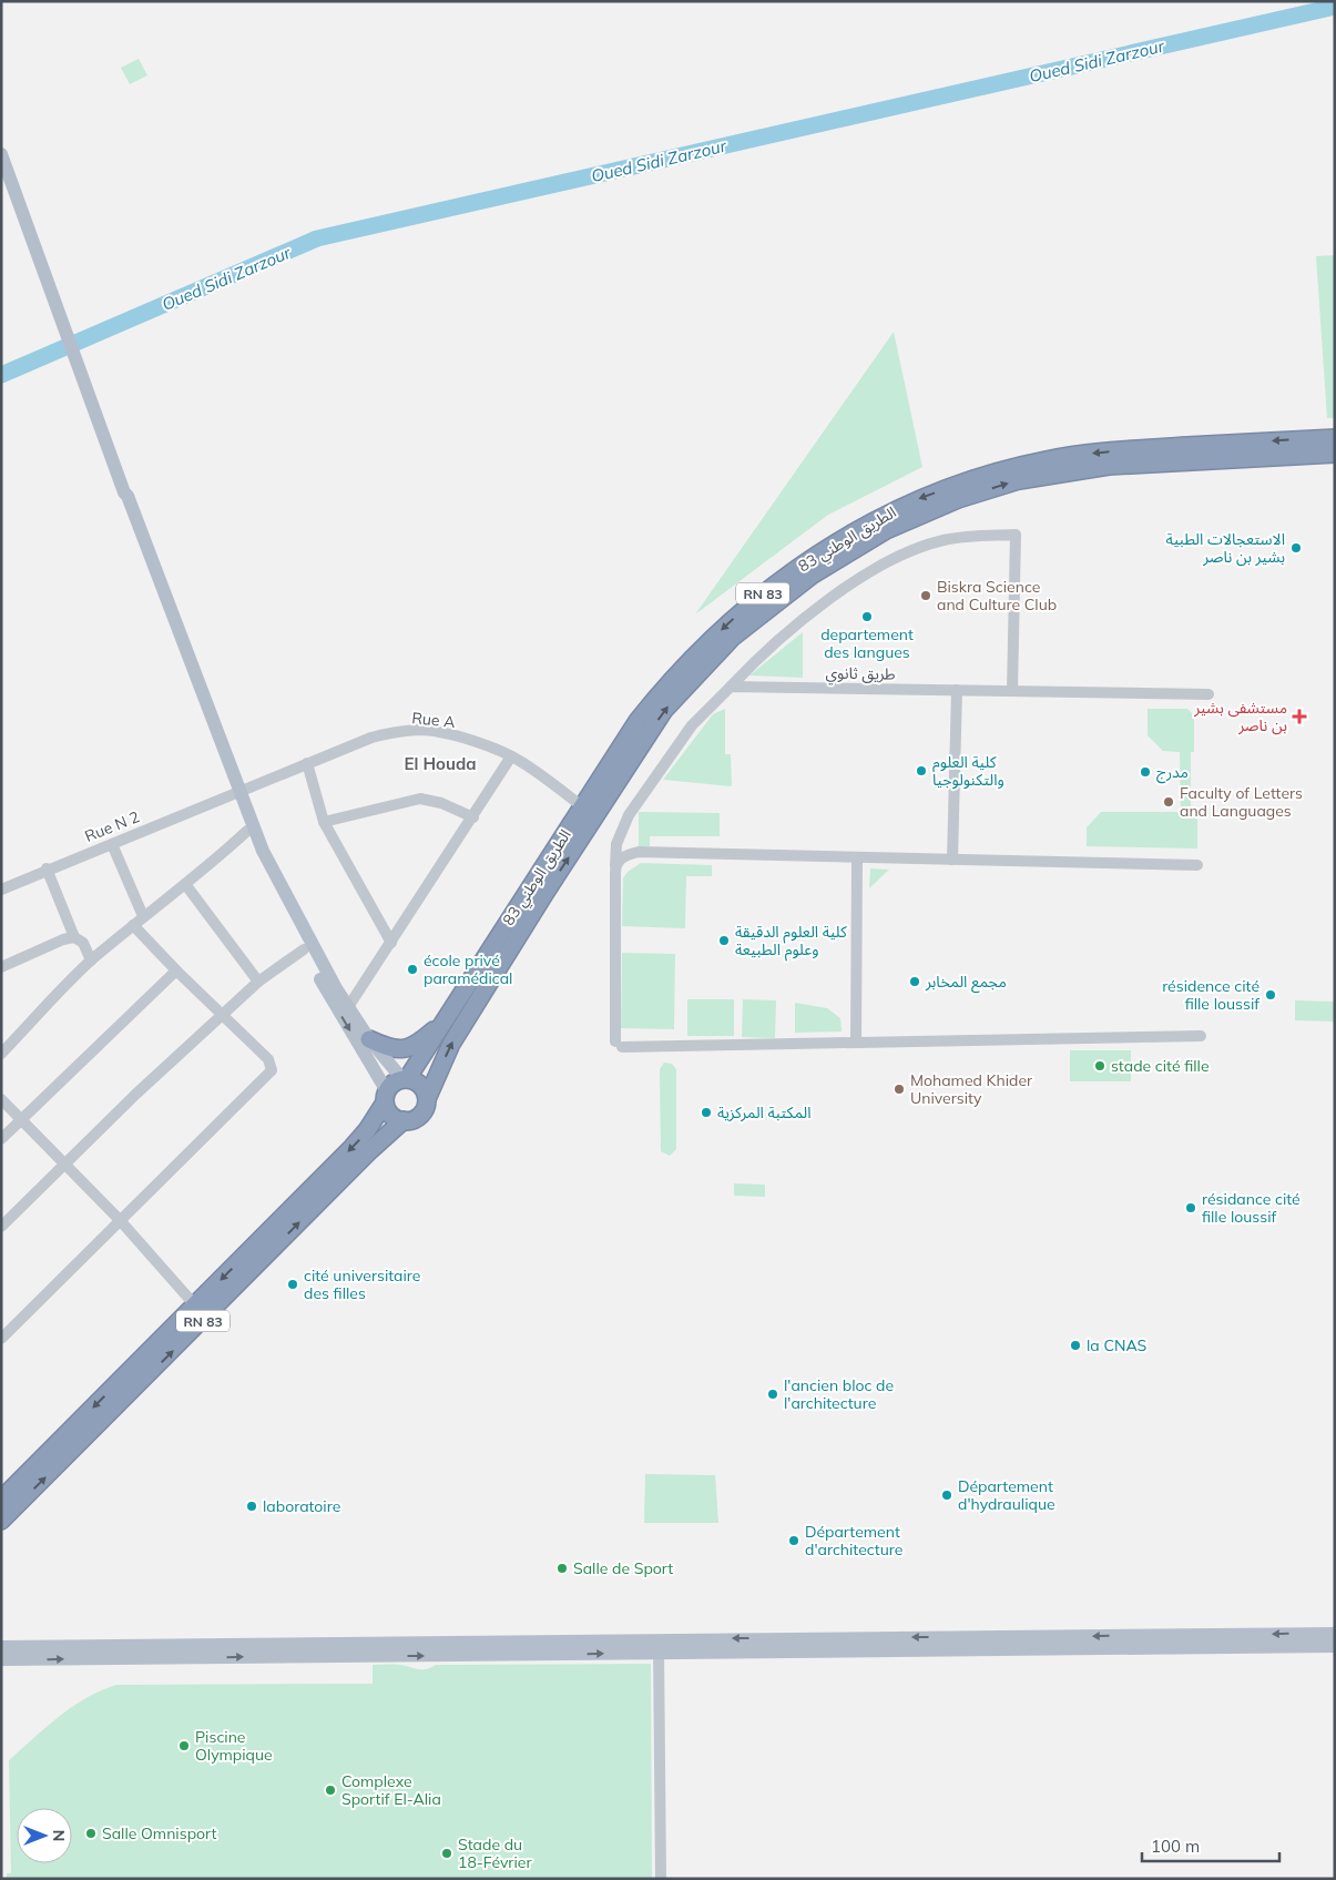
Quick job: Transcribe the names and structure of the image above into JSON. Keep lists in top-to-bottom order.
{
  "streets": {
    "highway": ["الطريق الوطني 83", "RN 83"],
    "street": ["طريق ثانوي", "Rue A", "Rue N 2"]
  },
  "crossings": [
    ["الطريق الوطني 83", "RN 83"],
    ["الطريق الوطني 83", "Rue A"],
    ["Rue A", "Rue N 2"]
  ],
  "districts": ["El Houda"],
  "water": ["Oued Sidi Zarzour"],
  "places": {
    "other": [
      "الاستعجالات الطبية بشير بن ناصر",
      "Biskra Science and Culture Club",
      "departement des langues",
      "كلية العلوم والتكنولوجيا",
      "مدرج",
      "Faculty of Letters and Languages",
      "كلية العلوم الدقيقة وعلوم الطبيعة",
      "école privé paramédical",
      "مجمع المخابر",
      "résidence cité fille loussif",
      "stade cité fille",
      "Mohamed Khider University",
      "المكتبة المركزية",
      "résidance cité fille loussif",
      "cité universitaire des filles",
      "la CNAS",
      "l'ancien bloc de l'architecture",
      "Département d'hydraulique",
      "laboratoire",
      "Département d'architecture",
      "Salle de Sport",
      "Piscine Olympique",
      "Complexe Sportif El-Alia",
      "Salle Omnisport",
      "Stade du 18-Février"
    ],
    "health": ["مستشفى بشير بن ناصر"]
  },
  "scale_bar": "100 m",
  "north": "right"
}
